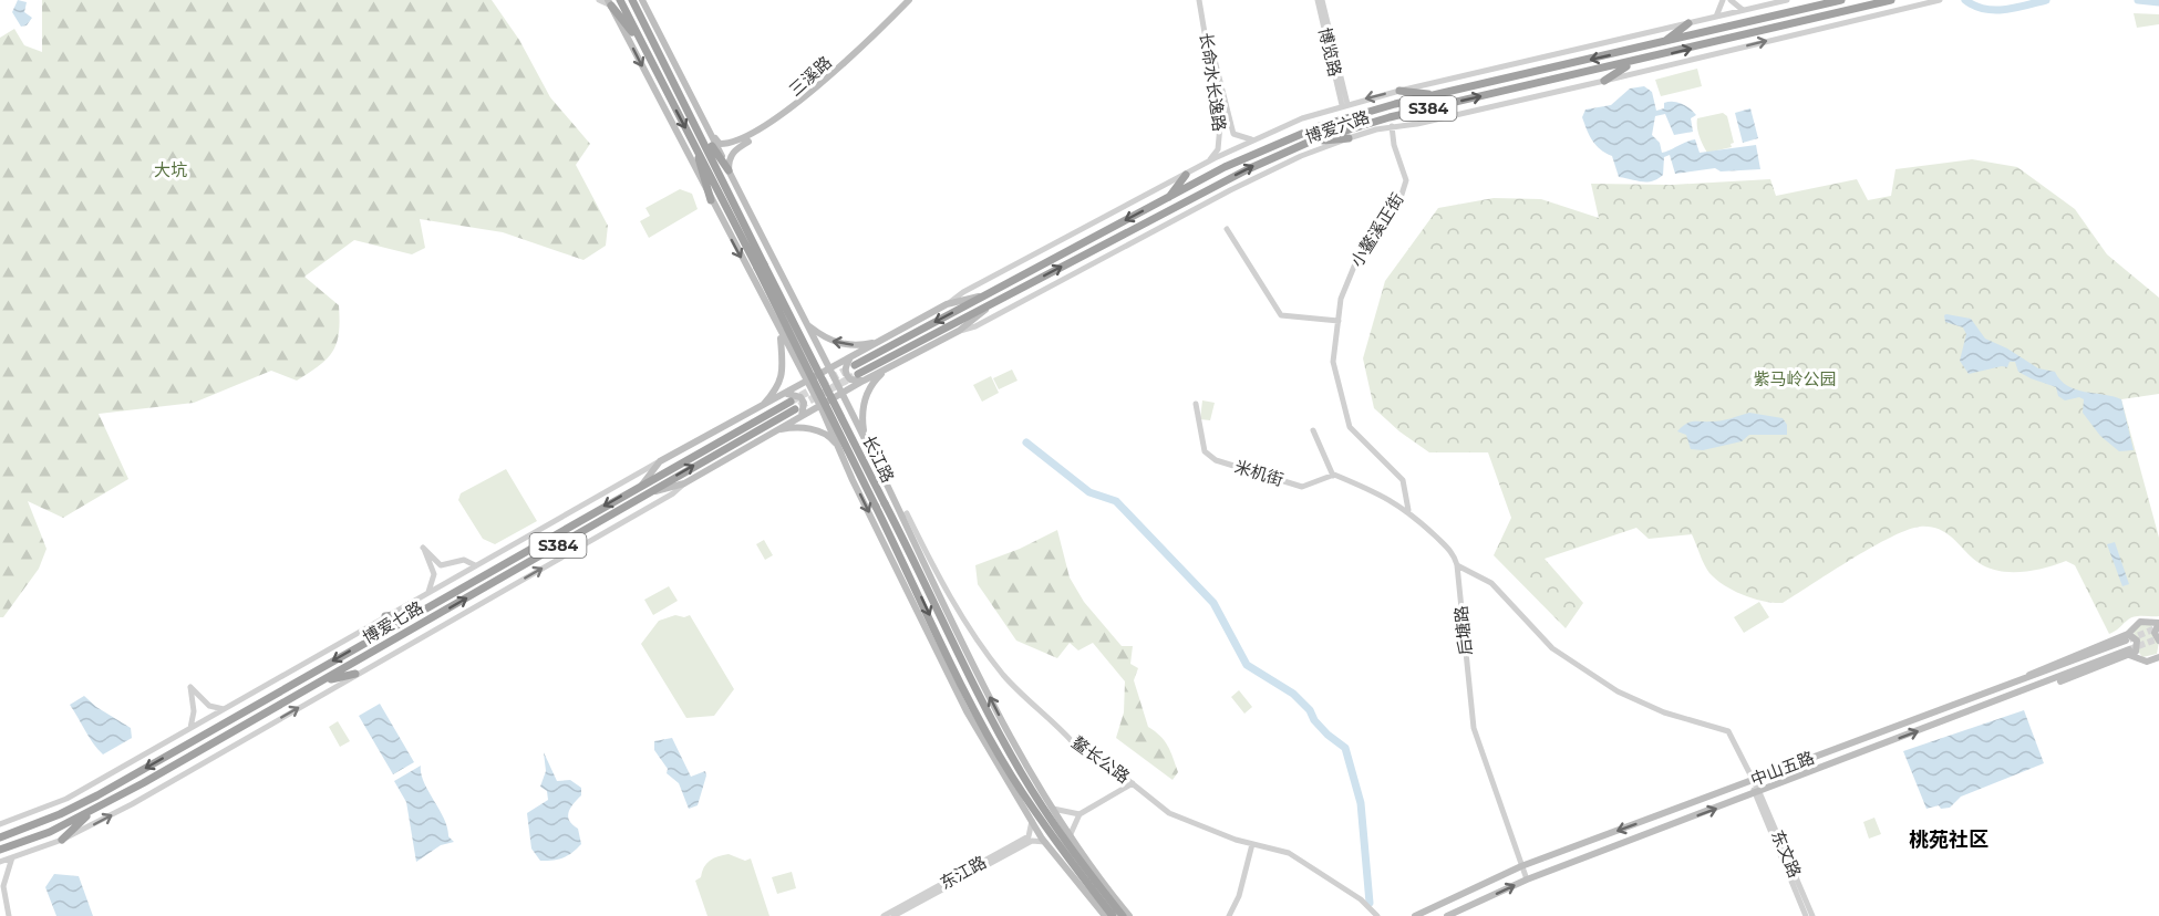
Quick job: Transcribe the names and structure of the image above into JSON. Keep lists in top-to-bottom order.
{
  "streets": {
    "highway": [
      "S384",
      "博爱六路",
      "长江路",
      "博爱七路"
    ],
    "main road": ["三溪路", "中山五路"],
    "street": [
      "博览路",
      "长命水长逸路",
      "小鳌溪正街",
      "米机街",
      "后塘路",
      "鳌长公路",
      "东文路",
      "东江路"
    ]
  },
  "crossings": [
    ["博览路", "博爱六路"],
    ["三溪路", "长江路"],
    ["长命水长逸路", "博爱六路"],
    ["博爱六路", "小鳌溪正街"],
    ["博爱六路", "长江路"],
    ["博爱六路", "博爱七路"],
    ["小鳌溪正街", "后塘路"],
    ["长江路", "博爱七路"],
    ["长江路", "鳌长公路"],
    ["长江路", "东江路"],
    ["米机街", "后塘路"],
    ["后塘路", "中山五路"],
    ["中山五路", "东文路"]
  ],
  "districts": ["桃苑社区"],
  "parks": ["大坑", "紫马岭公园"]
}
